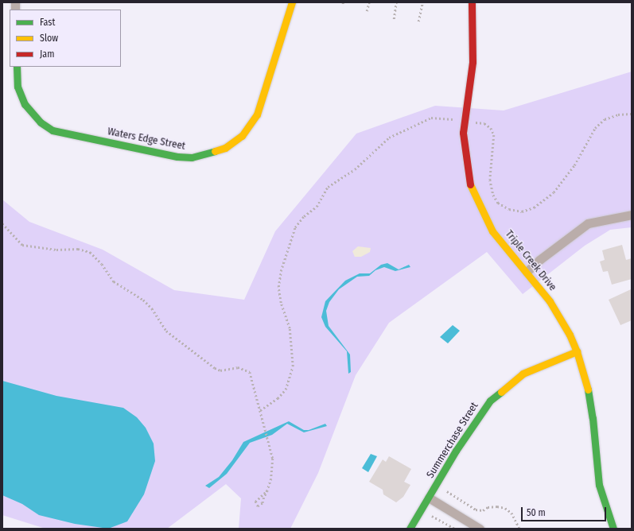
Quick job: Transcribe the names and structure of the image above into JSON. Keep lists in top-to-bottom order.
{
  "streets": {
    "street": ["Waters Edge Street", "Triple Creek Drive", "Summerchase Street"]
  },
  "crossings": [
    ["Triple Creek Drive", "Summerchase Street"]
  ],
  "legend": ["Fast", "Slow", "Jam"],
  "scale_bar": "50 m"
}
